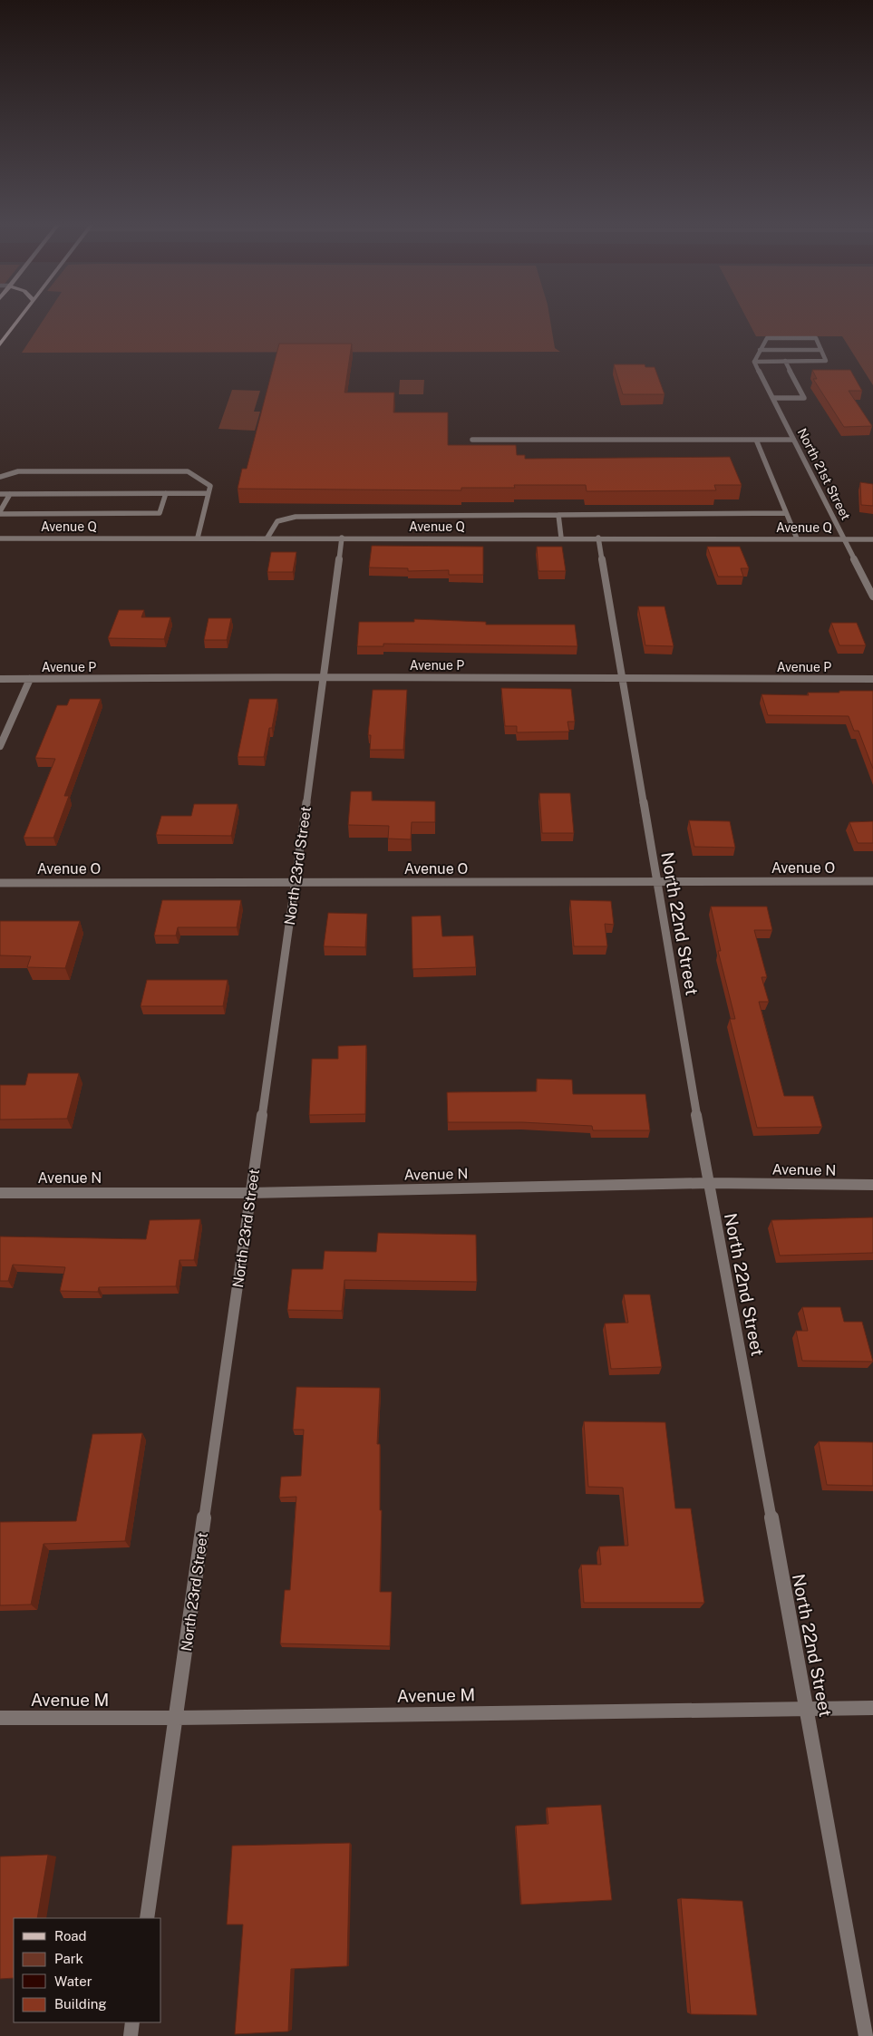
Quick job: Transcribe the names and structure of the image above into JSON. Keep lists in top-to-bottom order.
{
  "streets": {
    "street": [
      "North 21st Street",
      "Avenue Q",
      "Avenue P",
      "North 23rd Street",
      "Avenue O",
      "North 22nd Street",
      "Avenue N",
      "Avenue M"
    ]
  },
  "crossings": [
    ["North 21st Street", "Avenue Q"],
    ["Avenue Q", "North 23rd Street"],
    ["Avenue Q", "North 22nd Street"],
    ["Avenue P", "North 23rd Street"],
    ["Avenue P", "North 22nd Street"],
    ["North 23rd Street", "Avenue O"],
    ["North 23rd Street", "Avenue N"],
    ["North 23rd Street", "Avenue M"],
    ["Avenue O", "North 22nd Street"],
    ["North 22nd Street", "Avenue N"],
    ["North 22nd Street", "Avenue M"]
  ],
  "legend": [
    "Road",
    "Park",
    "Water",
    "Building"
  ]
}
